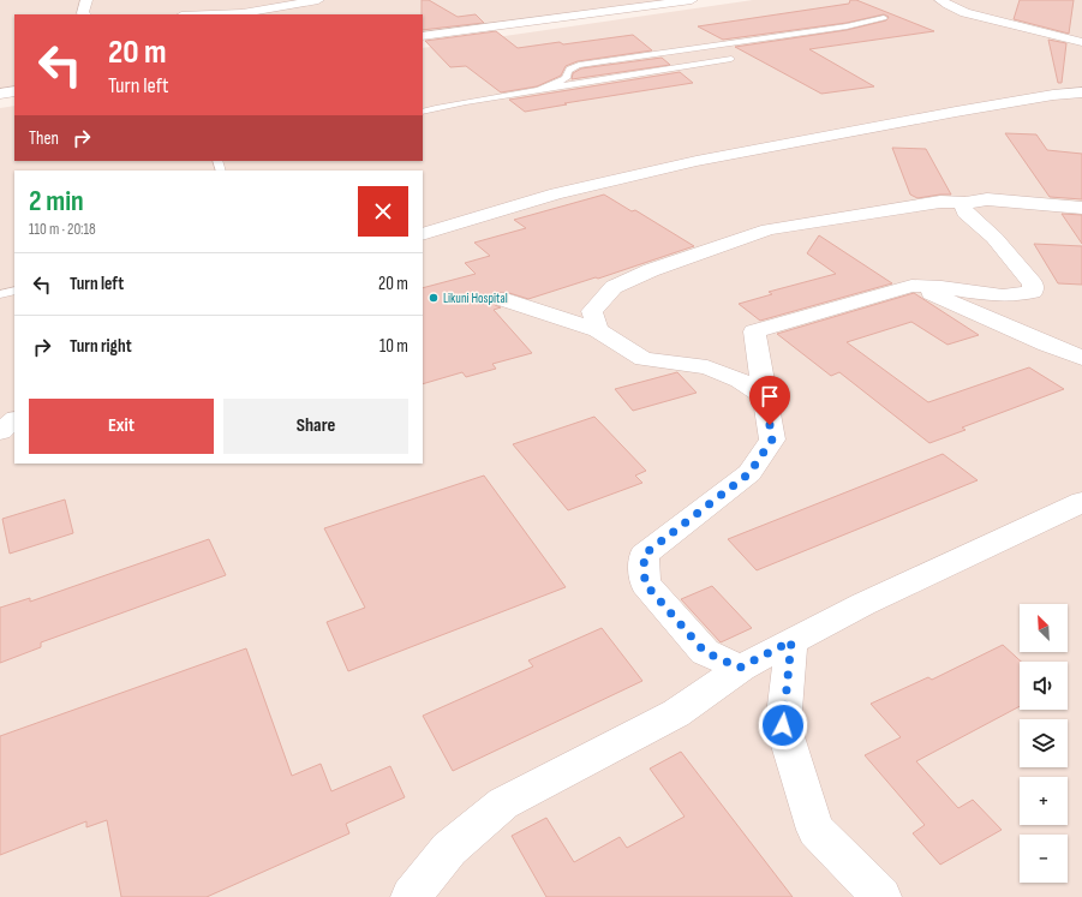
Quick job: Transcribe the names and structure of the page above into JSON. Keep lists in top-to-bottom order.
{
  "places": ["Likuni Hospital"],
  "north": "top left",
  "page": {
    "turn": ["20 m", "Turn left"],
    "then": "Then",
    "heading": ["2 min", "110 m · 20:18"],
    "list": [
      {
        "name": "Turn left",
        "value": "20 m"
      },
      {
        "name": "Turn right",
        "value": "10 m"
      }
    ],
    "buttons": ["Exit", "Share"],
    "map_buttons": ["+", "−"]
  }
}
